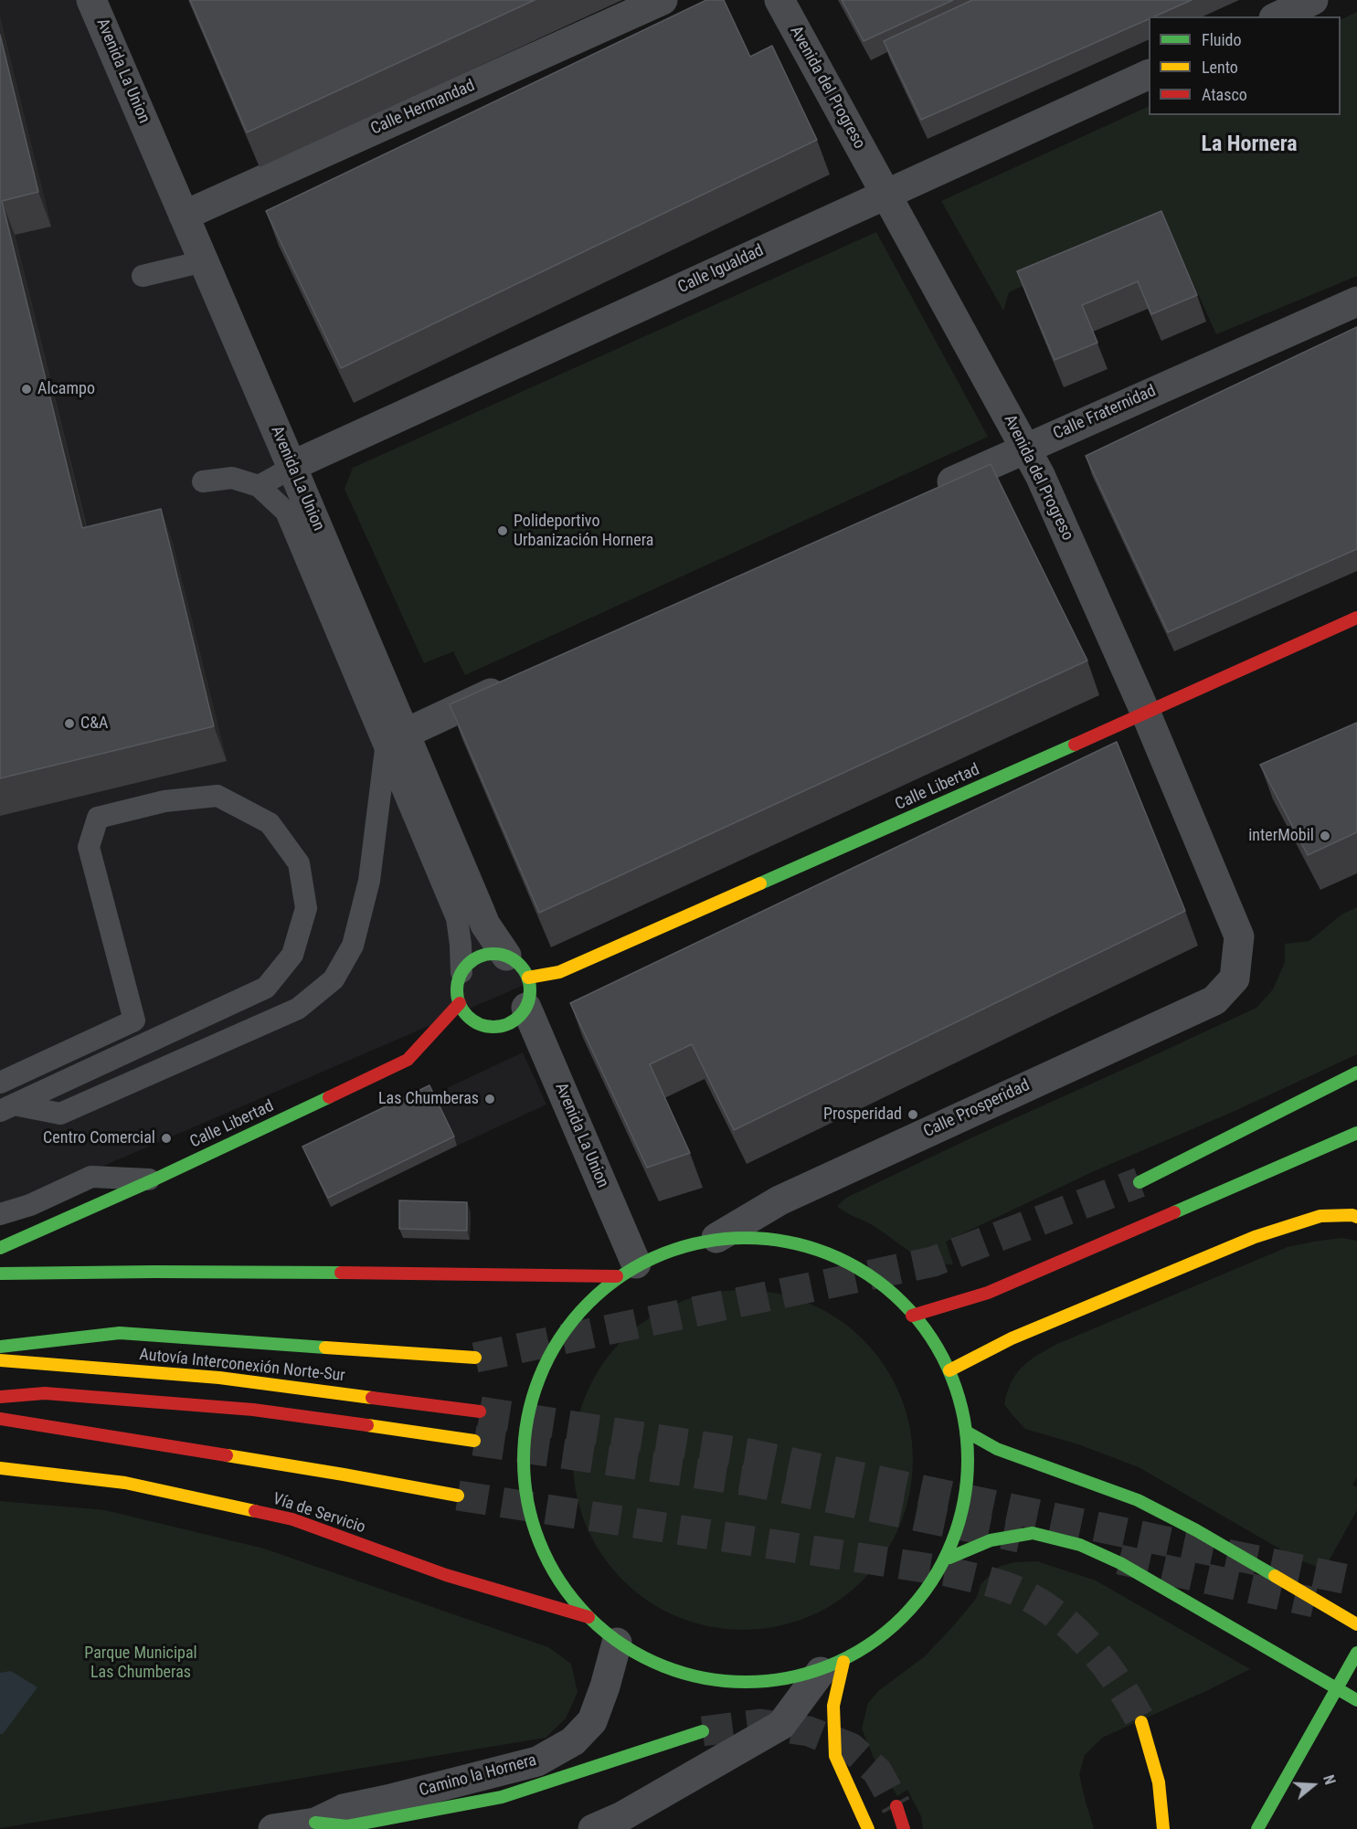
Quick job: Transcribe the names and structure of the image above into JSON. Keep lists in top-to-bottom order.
{
  "streets": {
    "main road": ["Calle Libertad", "Autovía Interconexión Norte-Sur", "Vía de Servicio"],
    "street": [
      "Avenida La Union",
      "Avenida del Progreso",
      "Calle Hermandad",
      "Calle Igualdad",
      "Calle Fraternidad",
      "Calle Prosperidad",
      "Camino la Hornera"
    ]
  },
  "crossings": [
    ["Avenida La Union", "Calle Hermandad"],
    ["Avenida La Union", "Calle Igualdad"],
    ["Avenida La Union", "Calle Libertad"],
    ["Avenida del Progreso", "Calle Igualdad"],
    ["Avenida del Progreso", "Calle Fraternidad"],
    ["Avenida del Progreso", "Calle Libertad"],
    ["Avenida del Progreso", "Calle Prosperidad"]
  ],
  "districts": ["La Hornera"],
  "parks": ["Parque Municipal Las Chumberas"],
  "places": [
    "Alcampo",
    "Polideportivo Urbanización Hornera",
    "C&A",
    "interMobil",
    "Las Chumberas",
    "Prosperidad",
    "Centro Comercial"
  ],
  "legend": ["Fluido", "Lento", "Atasco"],
  "north": "right"
}
